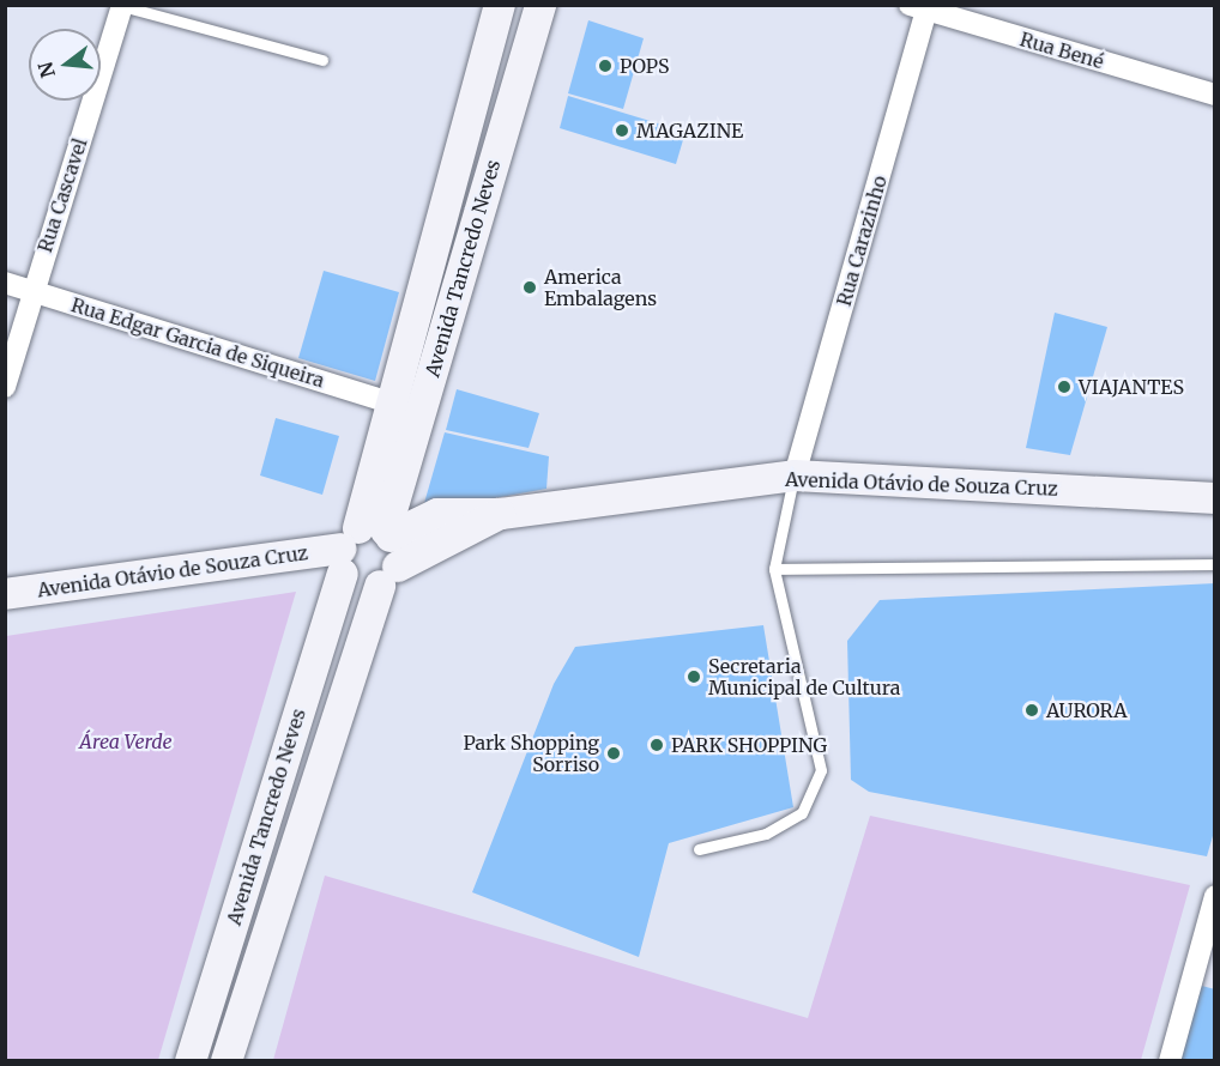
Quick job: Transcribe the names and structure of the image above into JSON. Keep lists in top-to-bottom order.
{
  "streets": {
    "street": [
      "Rua Bené",
      "Rua Cascavel",
      "Rua Carazinho",
      "Avenida Tancredo Neves",
      "Rua Edgar Garcia de Siqueira",
      "Avenida Otávio de Souza Cruz"
    ]
  },
  "crossings": [
    ["Rua Bené", "Rua Carazinho"],
    ["Rua Cascavel", "Rua Edgar Garcia de Siqueira"],
    ["Rua Carazinho", "Avenida Otávio de Souza Cruz"],
    ["Avenida Tancredo Neves", "Rua Edgar Garcia de Siqueira"],
    ["Avenida Tancredo Neves", "Avenida Otávio de Souza Cruz"]
  ],
  "parks": ["Área Verde"],
  "places": [
    "POPS",
    "MAGAZINE",
    "America Embalagens",
    "VIAJANTES",
    "Secretaria Municipal de Cultura",
    "AURORA",
    "PARK SHOPPING",
    "Park Shopping Sorriso"
  ],
  "north": "left"
}
